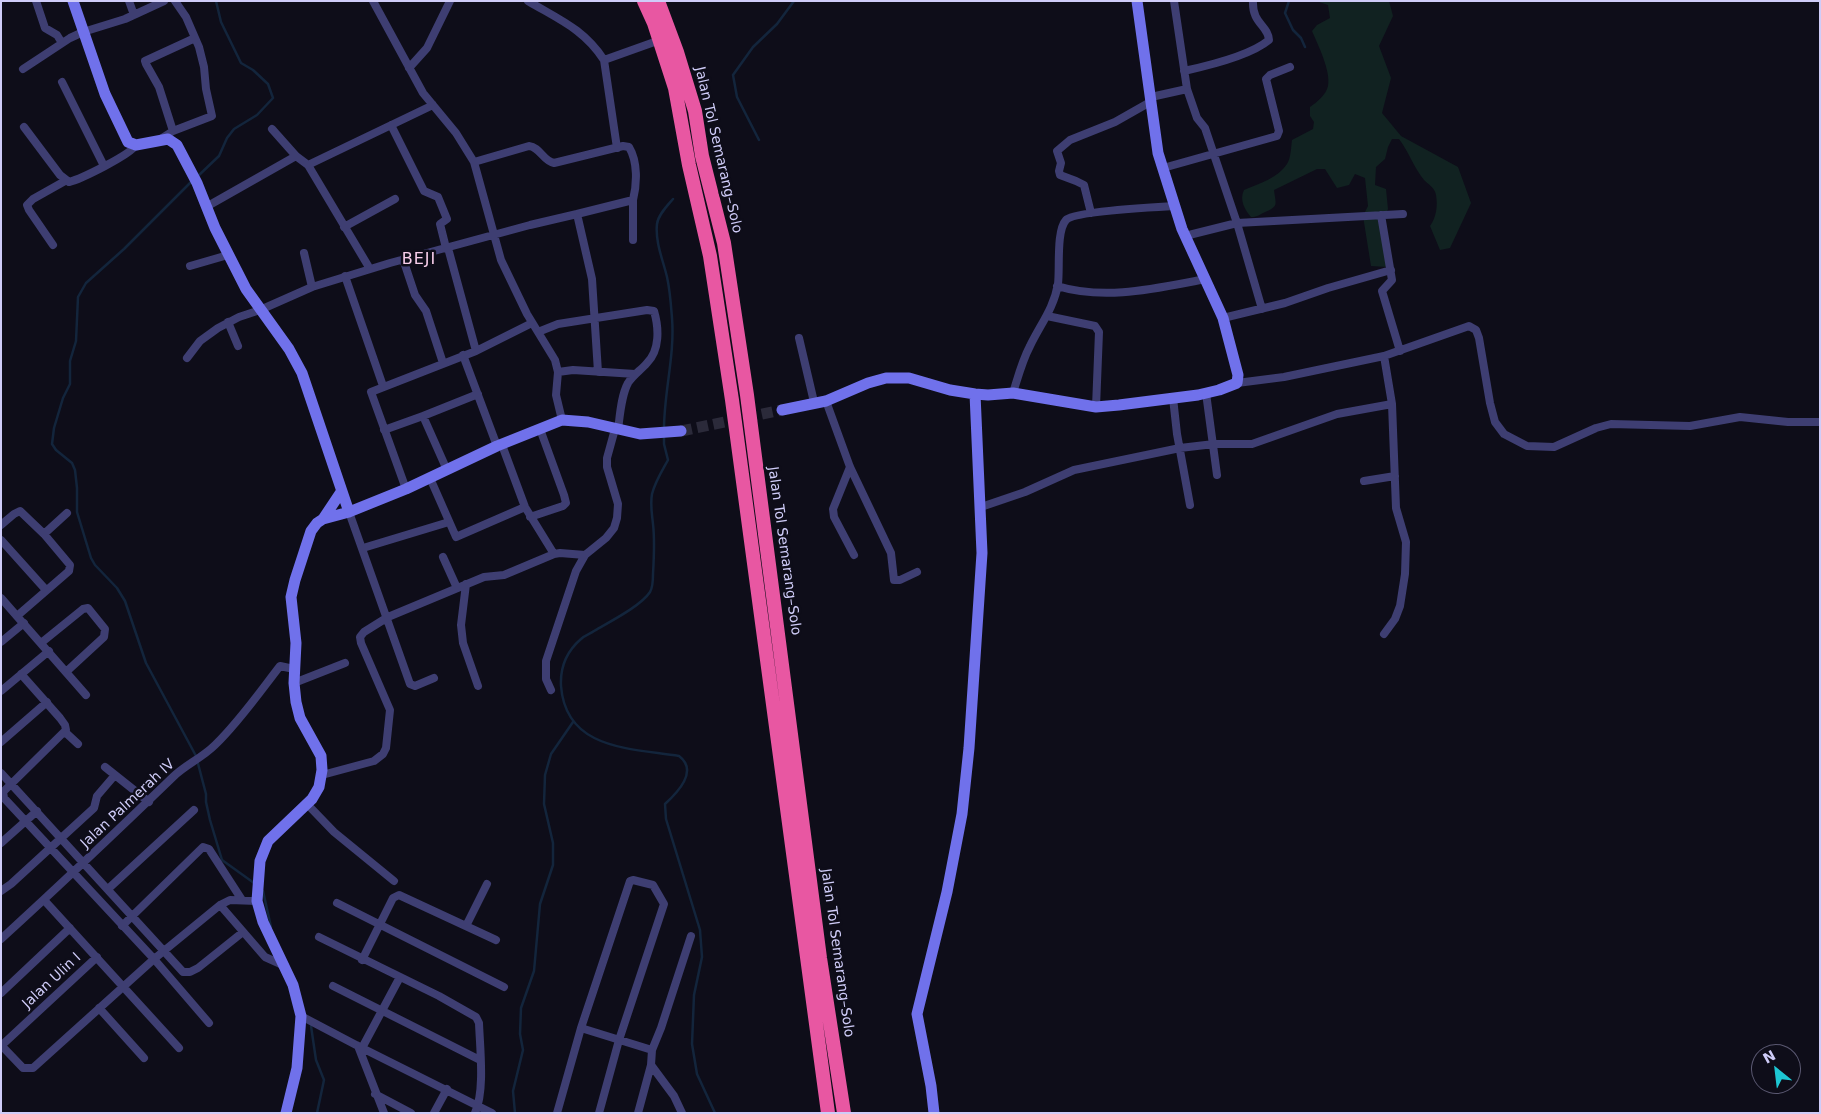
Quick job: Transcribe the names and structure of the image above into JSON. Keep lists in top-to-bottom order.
{
  "streets": {
    "highway": ["Jalan Tol Semarang–Solo"],
    "street": ["Jalan Palmerah IV", "Jalan Ulin I"]
  },
  "districts": ["BEJI"],
  "north": "top left"
}
